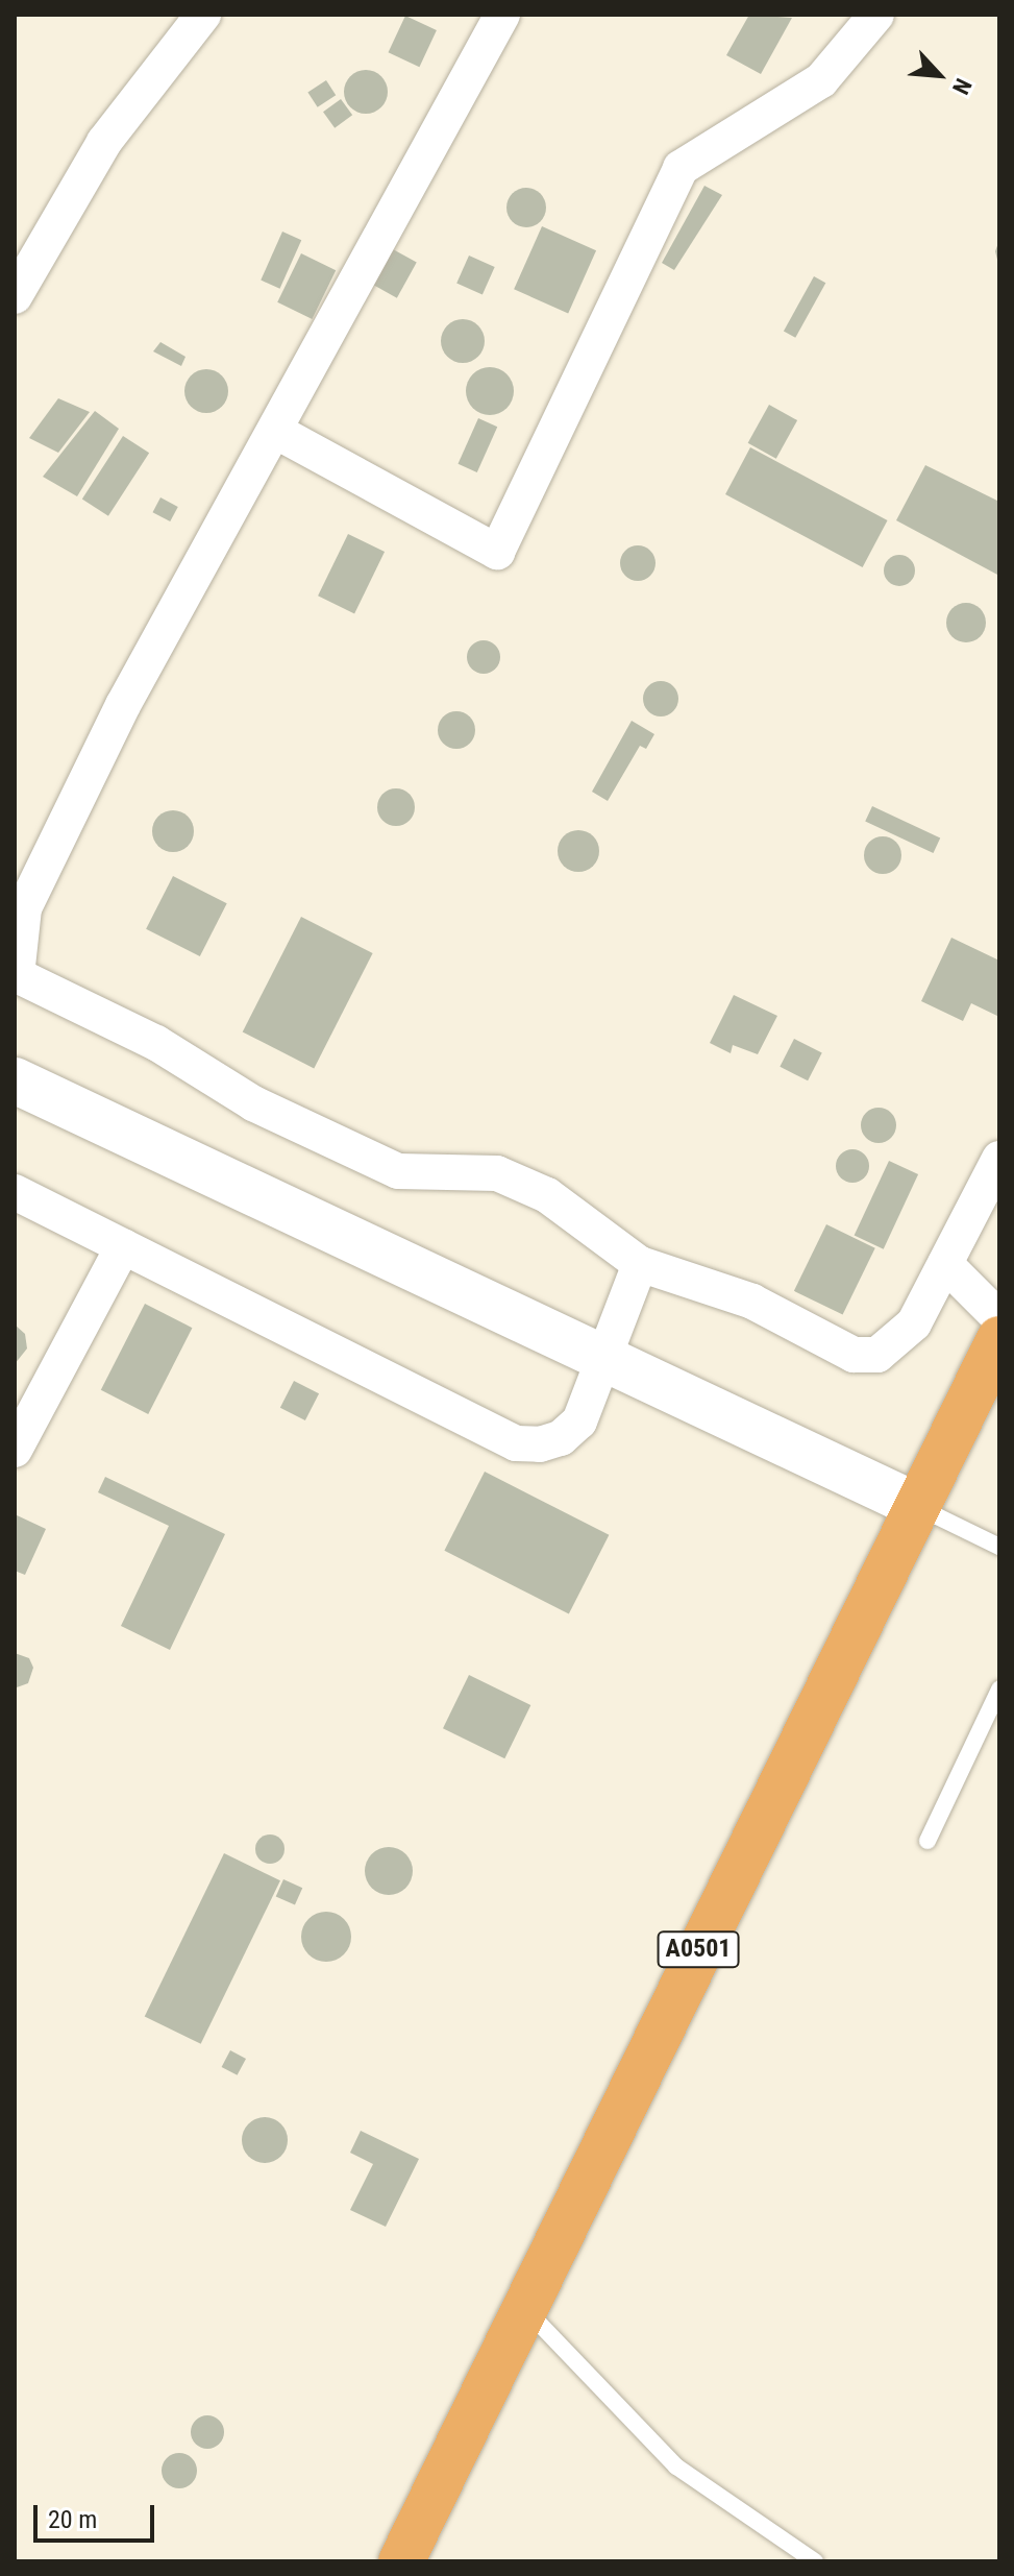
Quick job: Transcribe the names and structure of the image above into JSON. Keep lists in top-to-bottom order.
{
  "streets": {
    "highway": ["A0501"]
  },
  "scale_bar": "20 m",
  "north": "bottom right"
}
